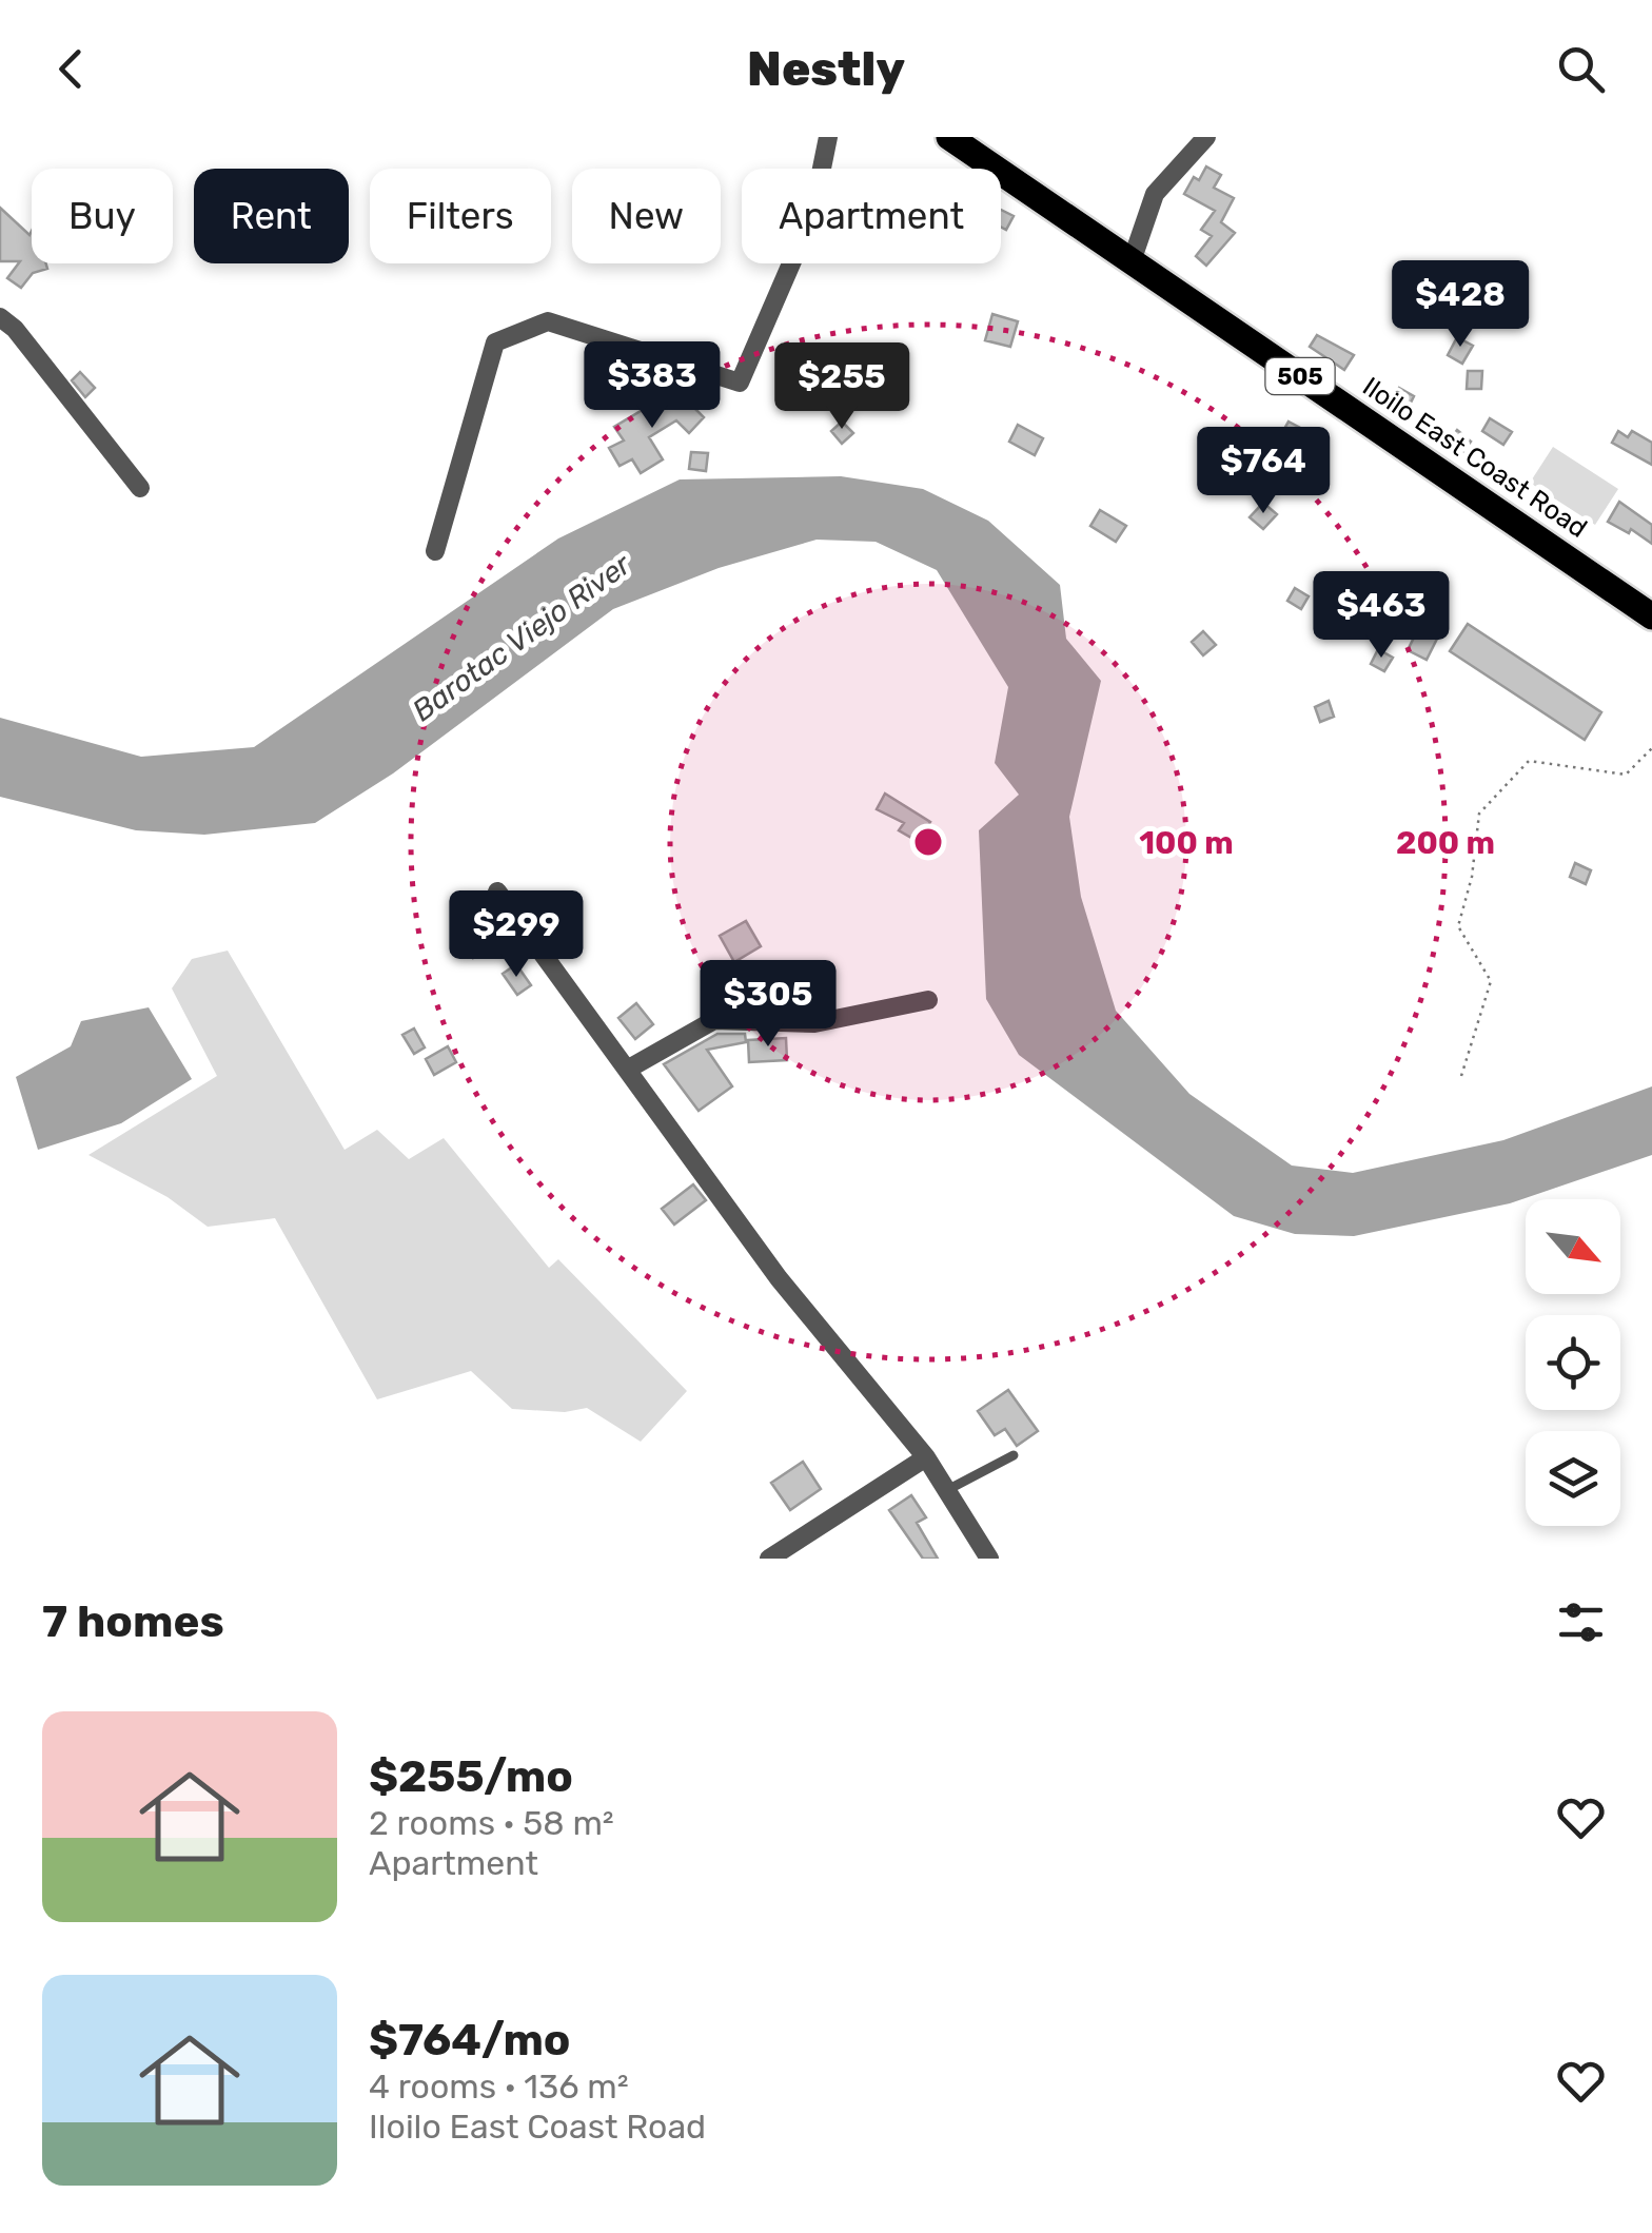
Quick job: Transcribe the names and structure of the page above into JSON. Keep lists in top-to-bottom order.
{
  "streets": {
    "main road": ["505", "Iloilo East Coast Road"]
  },
  "water": ["Barotac Viejo River"],
  "north": "bottom right",
  "page": {
    "header": "Nestly",
    "chip": [
      "Buy",
      "Rent",
      "Filters",
      "New",
      "Apartment"
    ],
    "price": [
      "$428",
      "$383",
      "$255",
      "$764",
      "$463",
      "$299",
      "$305"
    ],
    "heading": "7 homes",
    "list": [
      {
        "name": "$255/mo",
        "note": "2 rooms · 58 m² · Apartment"
      },
      {
        "name": "$764/mo",
        "note": "4 rooms · 136 m² · Iloilo East Coast Road"
      }
    ]
  },
  "rings": ["100 m", "200 m"]
}
